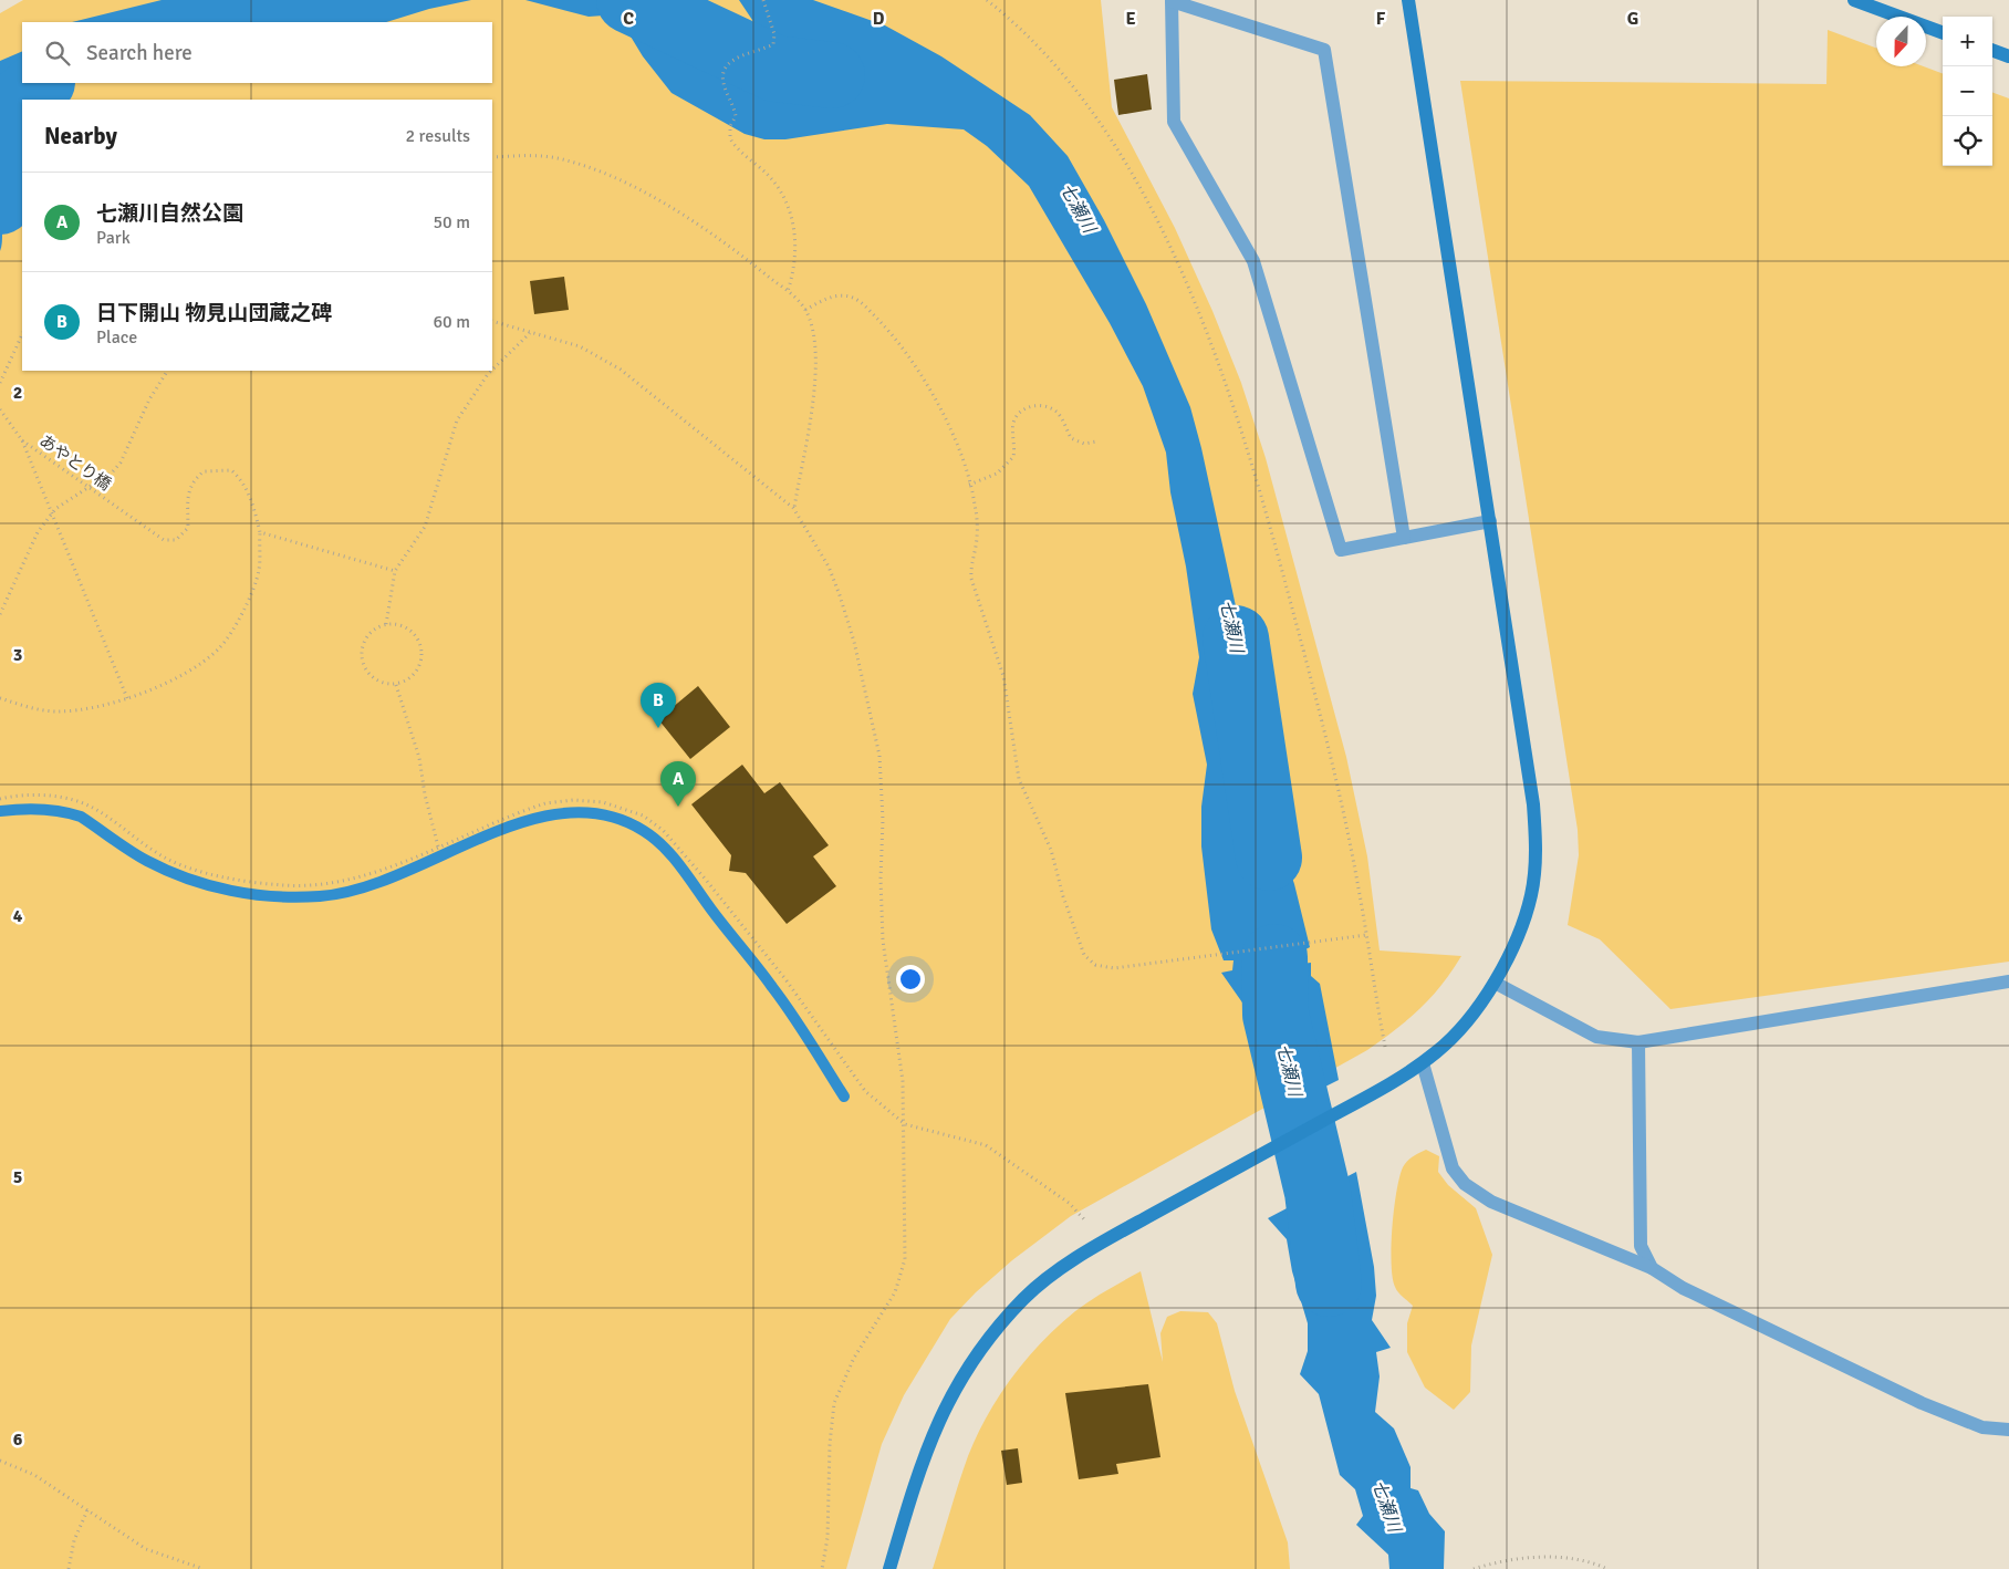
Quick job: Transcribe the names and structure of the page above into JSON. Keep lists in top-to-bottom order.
{
  "streets": {
    "path": ["あやとり橋"]
  },
  "water": ["七瀬川"],
  "north": "bottom",
  "page": {
    "map_buttons": ["+", "−"],
    "search": "Search here",
    "heading": ["Nearby", "2 results"],
    "list": [
      {
        "mark": "A",
        "name": "七瀬川自然公園",
        "note": "Park",
        "value": "50 m"
      },
      {
        "mark": "B",
        "name": "日下開山 物見山団蔵之碑",
        "note": "Place",
        "value": "60 m"
      }
    ],
    "pins": ["B", "A"]
  },
  "grid": {
    "columns": [
      "C",
      "D",
      "E",
      "F",
      "G"
    ],
    "rows": [
      "2",
      "3",
      "4",
      "5",
      "6"
    ]
  }
}
